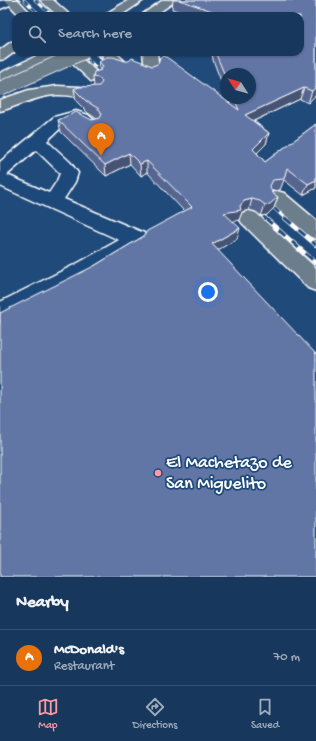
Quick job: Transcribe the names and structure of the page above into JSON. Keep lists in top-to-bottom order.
{
  "places": ["El Machetazo de San Miguelito"],
  "north": "top left",
  "page": {
    "search": "Search here",
    "pins": "A",
    "heading": "Nearby",
    "list": [
      {
        "mark": "A",
        "name": "McDonald's",
        "note": "Restaurant",
        "value": "70 m"
      }
    ],
    "nav": ["Map", "Directions", "Saved"]
  }
}
